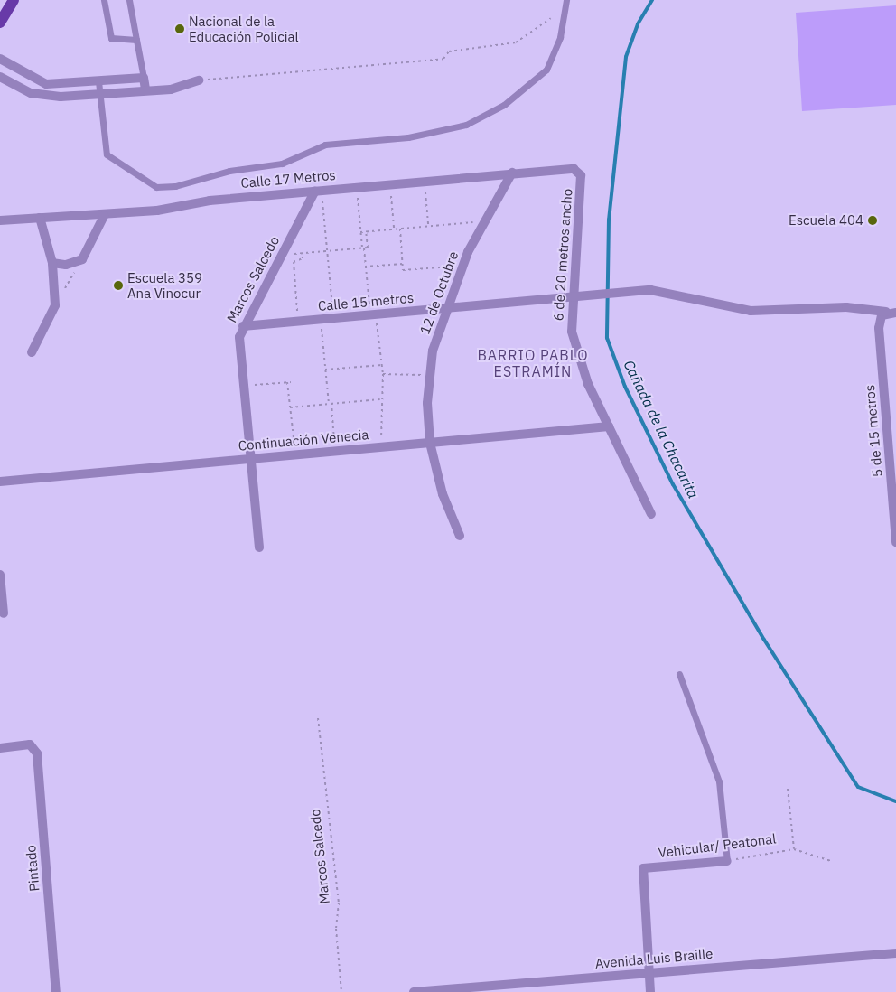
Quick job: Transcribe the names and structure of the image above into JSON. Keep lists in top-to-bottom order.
{
  "streets": {
    "street": [
      "Calle 17 Metros",
      "6 de 20 metros ancho",
      "Marcos Salcedo",
      "12 de Octubre",
      "Calle 15 metros",
      "5 de 15 metros",
      "Continuación Venecia",
      "Vehicular/ Peatonal",
      "Pintado",
      "Avenida Luis Braille"
    ]
  },
  "crossings": [
    ["Calle 17 Metros", "6 de 20 metros ancho"],
    ["Calle 17 Metros", "Marcos Salcedo"],
    ["Calle 17 Metros", "12 de Octubre"],
    ["6 de 20 metros ancho", "Calle 15 metros"],
    ["6 de 20 metros ancho", "Continuación Venecia"],
    ["Marcos Salcedo", "Calle 15 metros"],
    ["Marcos Salcedo", "Continuación Venecia"],
    ["12 de Octubre", "Calle 15 metros"],
    ["12 de Octubre", "Continuación Venecia"],
    ["Calle 15 metros", "5 de 15 metros"],
    ["Vehicular/ Peatonal", "Avenida Luis Braille"]
  ],
  "districts": ["BARRIO PABLO ESTRAMÍN"],
  "water": ["Cañada de la Chacarita"],
  "places": ["Nacional de la Educación Policial", "Escuela 404", "Escuela 359 Ana Vinocur"]
}
